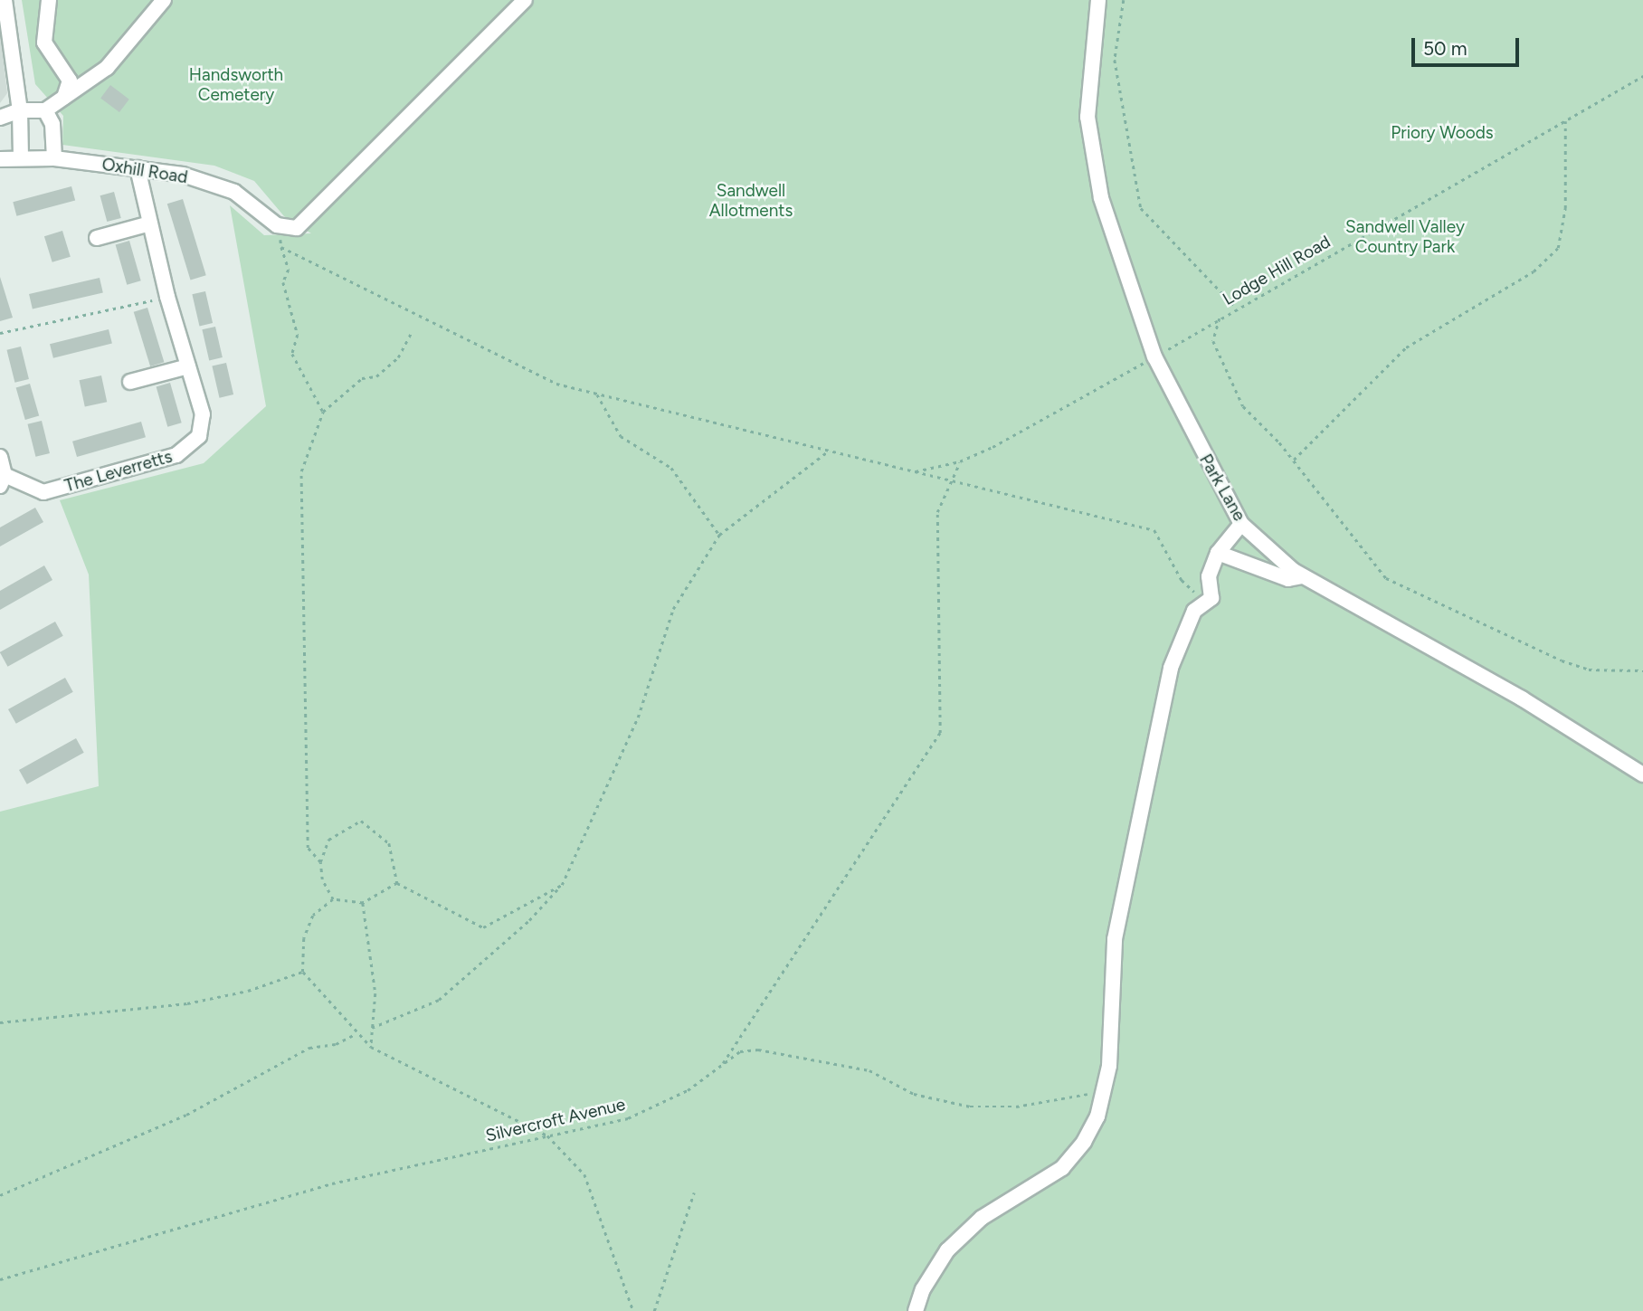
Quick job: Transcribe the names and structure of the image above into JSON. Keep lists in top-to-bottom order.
{
  "streets": {
    "street": ["Oxhill Road", "The Leverretts", "Park Lane"],
    "path": ["Lodge Hill Road", "Silvercroft Avenue"]
  },
  "crossings": [
    ["Oxhill Road", "The Leverretts"],
    ["Lodge Hill Road", "Park Lane"]
  ],
  "parks": [
    "Handsworth Cemetery",
    "Priory Woods",
    "Sandwell Allotments",
    "Sandwell Valley Country Park"
  ],
  "scale_bar": "50 m"
}
